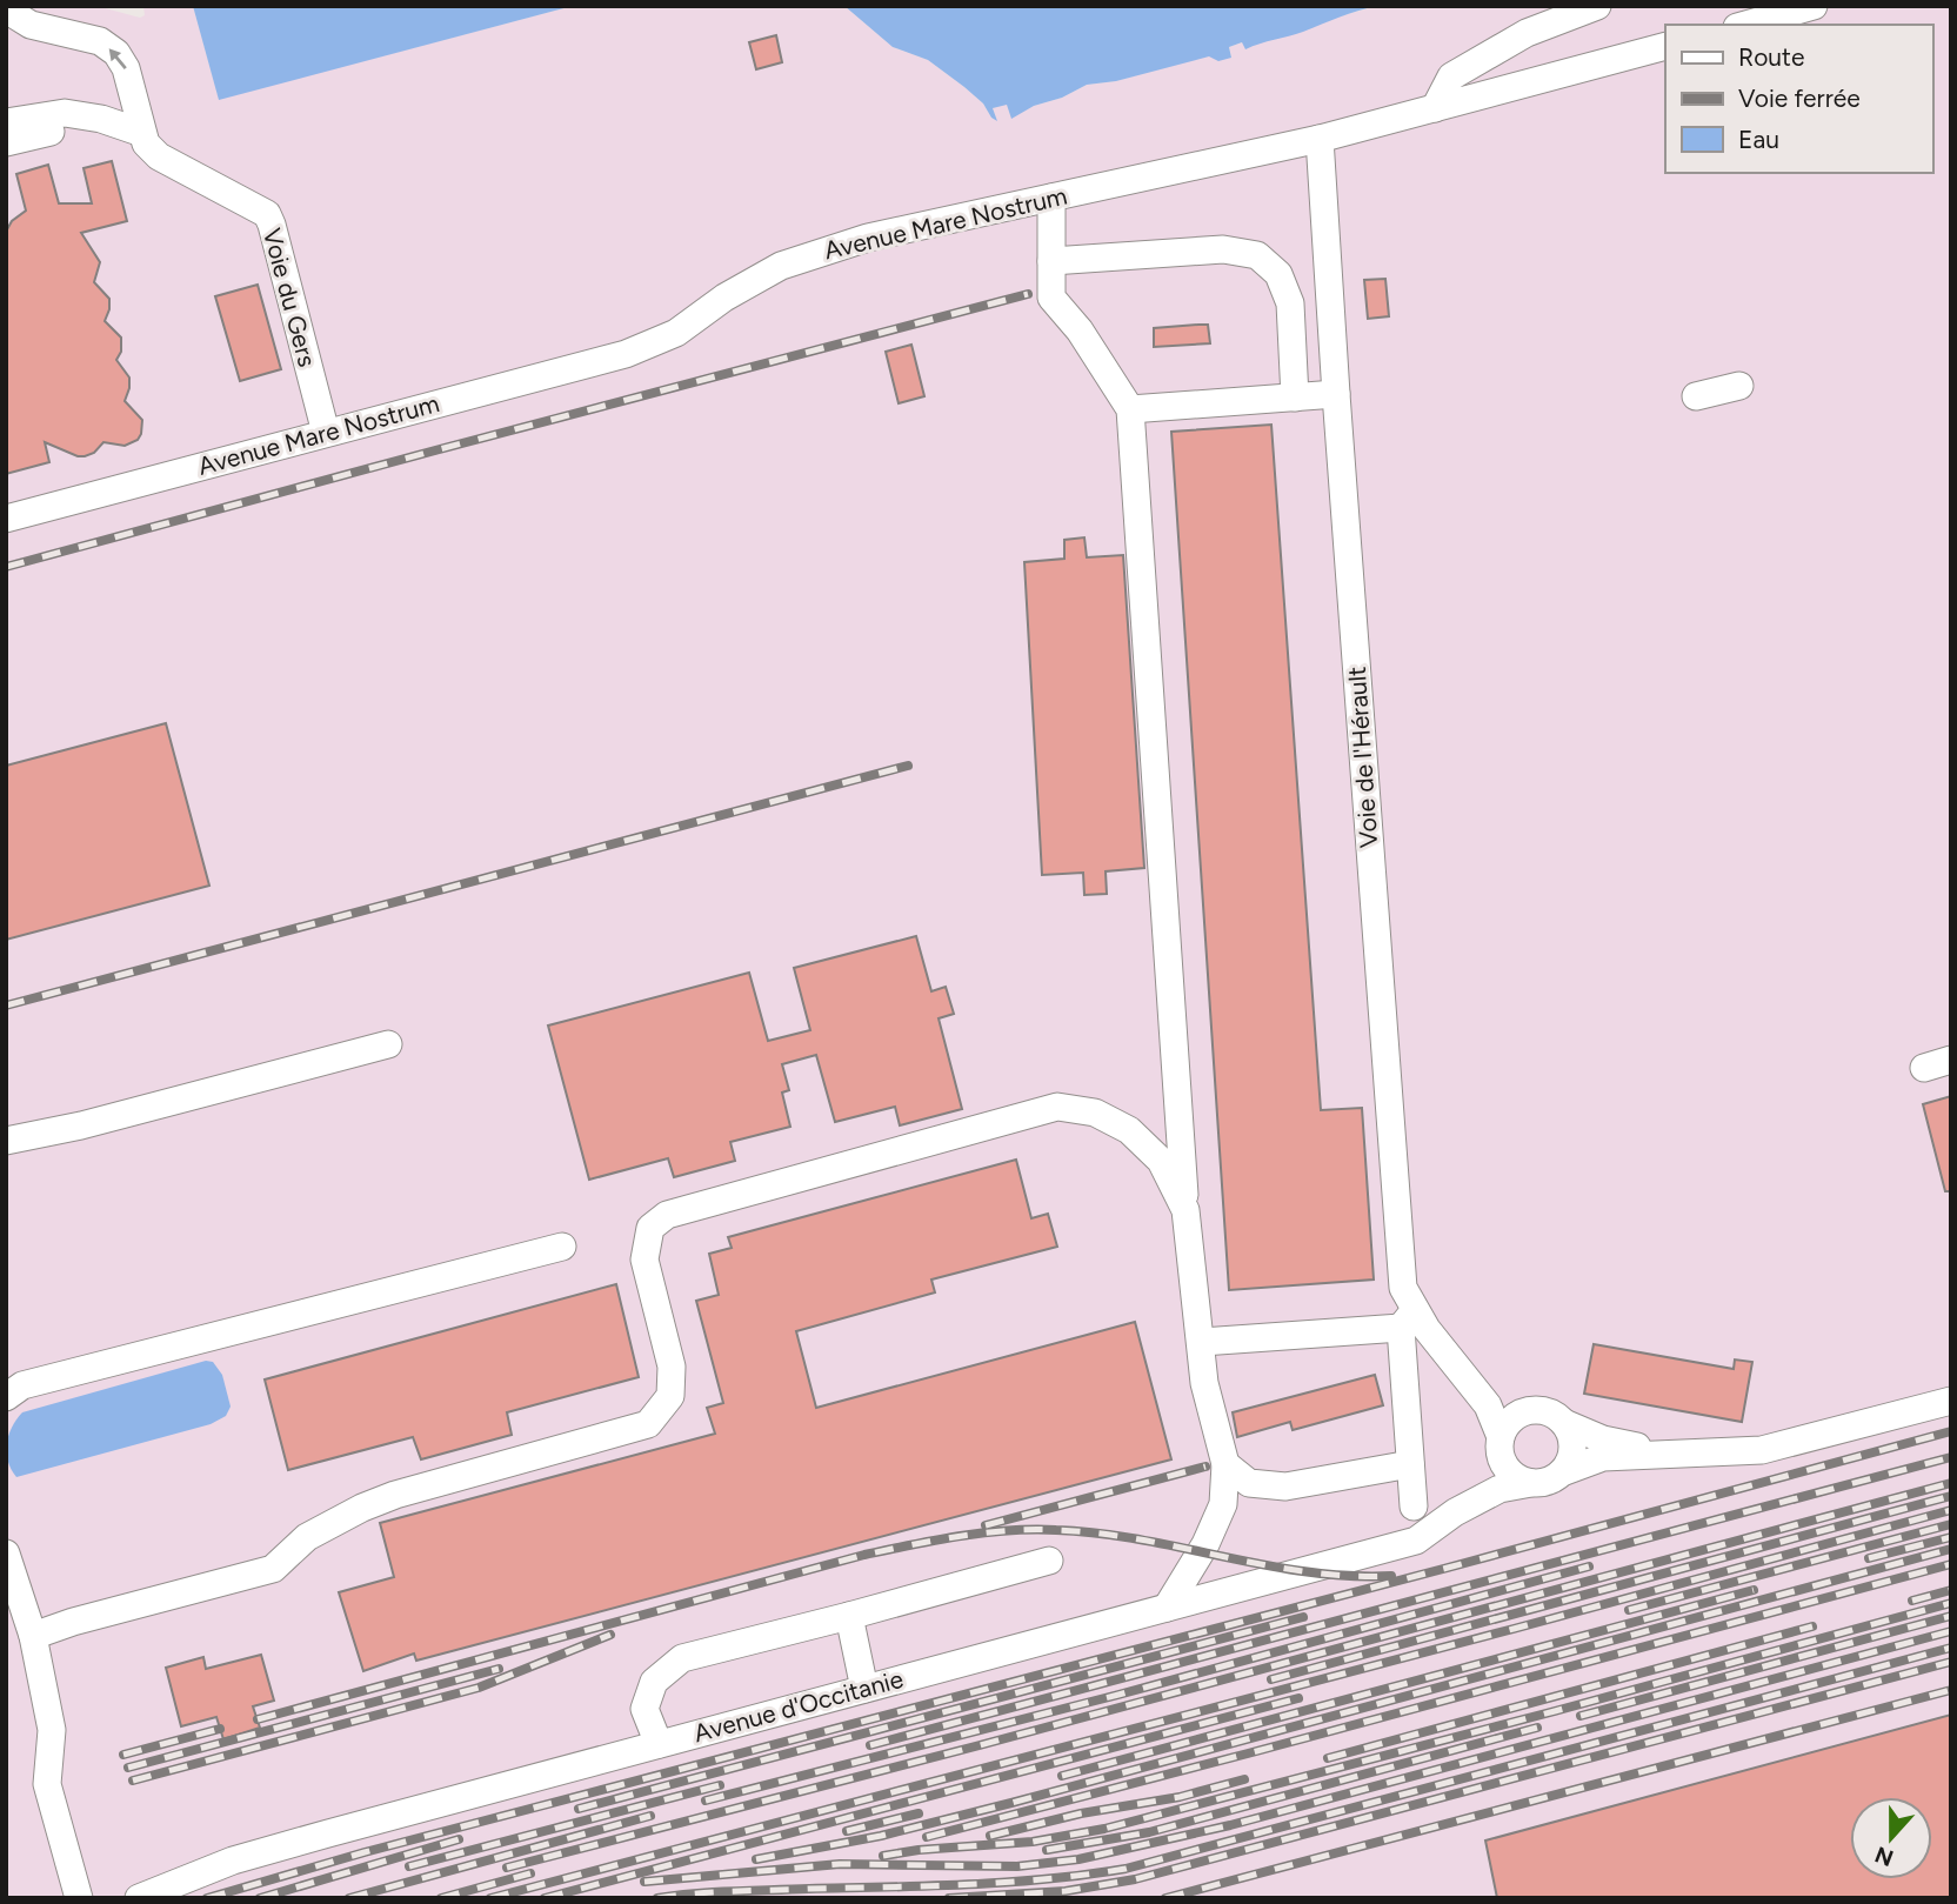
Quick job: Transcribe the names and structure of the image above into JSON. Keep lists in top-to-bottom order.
{
  "streets": {
    "street": [
      "Avenue Mare Nostrum",
      "Voie du Gers",
      "Voie de l'Hérault",
      "Avenue d'Occitanie"
    ]
  },
  "crossings": [
    ["Avenue Mare Nostrum", "Voie du Gers"],
    ["Avenue Mare Nostrum", "Voie de l'Hérault"],
    ["Voie de l'Hérault", "Avenue d'Occitanie"]
  ],
  "legend": ["Route", "Voie ferrée", "Eau"],
  "north": "bottom"
}
